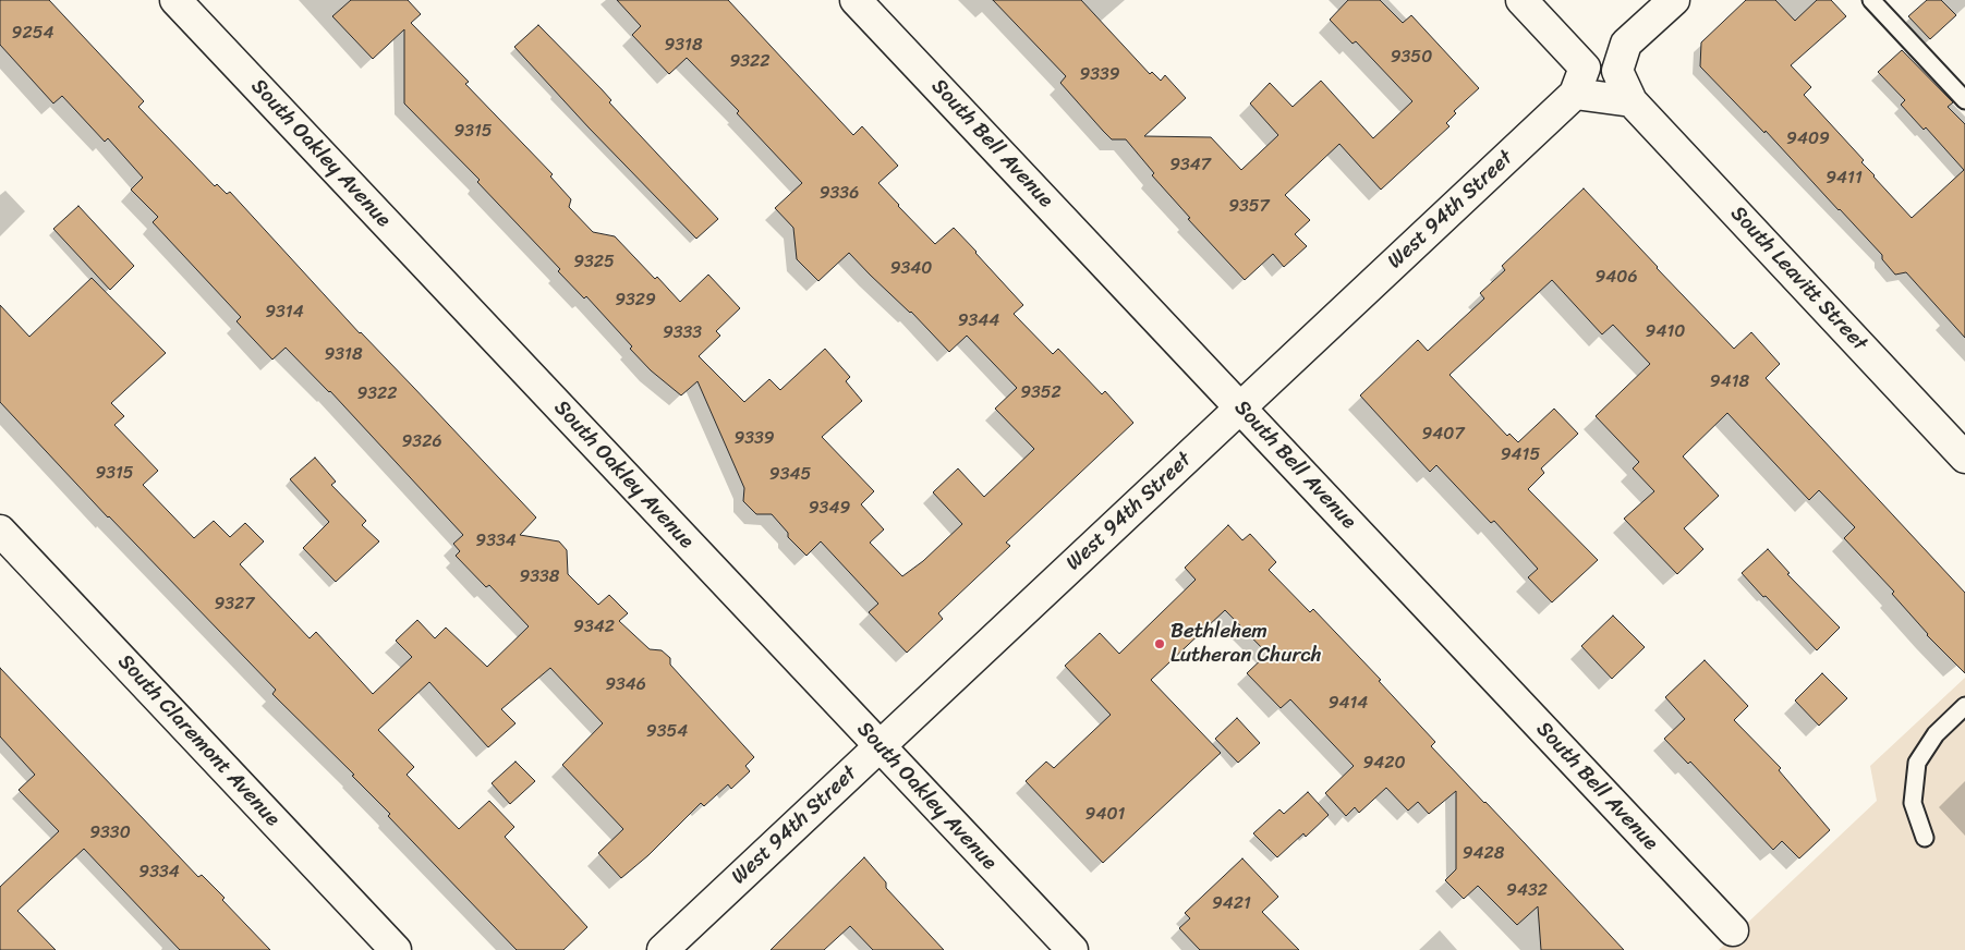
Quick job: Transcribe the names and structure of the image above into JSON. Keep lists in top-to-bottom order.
{
  "streets": {
    "street": [
      "South Bell Avenue",
      "South Oakley Avenue",
      "West 94th Street",
      "South Leavitt Street",
      "South Claremont Avenue"
    ]
  },
  "crossings": [
    ["South Bell Avenue", "West 94th Street"],
    ["South Oakley Avenue", "West 94th Street"]
  ],
  "places": ["Bethlehem Lutheran Church"],
  "house_numbers": [
    "9254",
    "9318",
    "9350",
    "9322",
    "9339",
    "9315",
    "9409",
    "9347",
    "9411",
    "9336",
    "9357",
    "9325",
    "9340",
    "9406",
    "9329",
    "9314",
    "9344",
    "9410",
    "9333",
    "9318",
    "9418",
    "9352",
    "9322",
    "9407",
    "9339",
    "9326",
    "9415",
    "9315",
    "9345",
    "9349",
    "9334",
    "9338",
    "9327",
    "9342",
    "9346",
    "9414",
    "9354",
    "9420",
    "9401",
    "9330",
    "9428",
    "9334",
    "9432",
    "9421"
  ]
}
